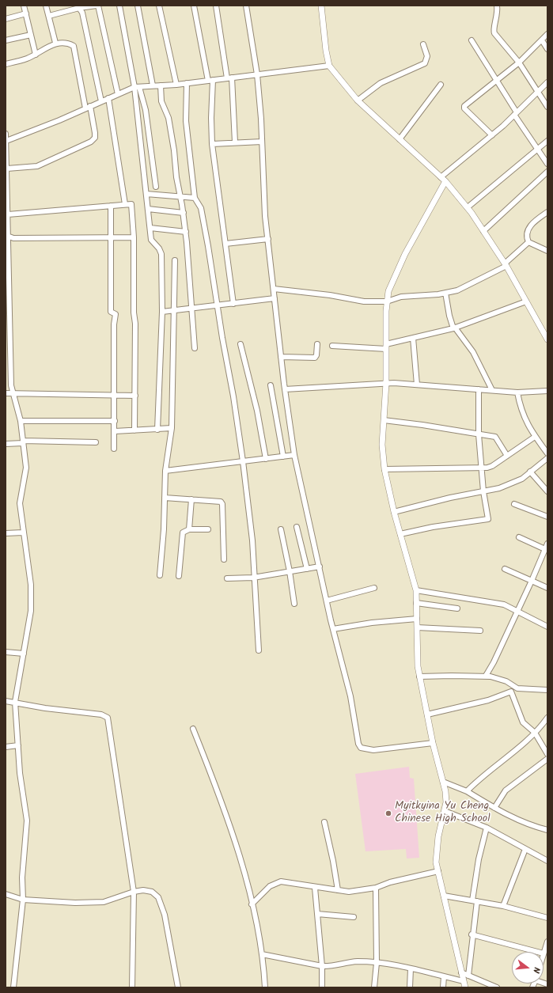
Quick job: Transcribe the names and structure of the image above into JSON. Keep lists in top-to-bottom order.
{
  "places": ["Myitkyina Yu Cheng Chinese High School"],
  "north": "right"
}
